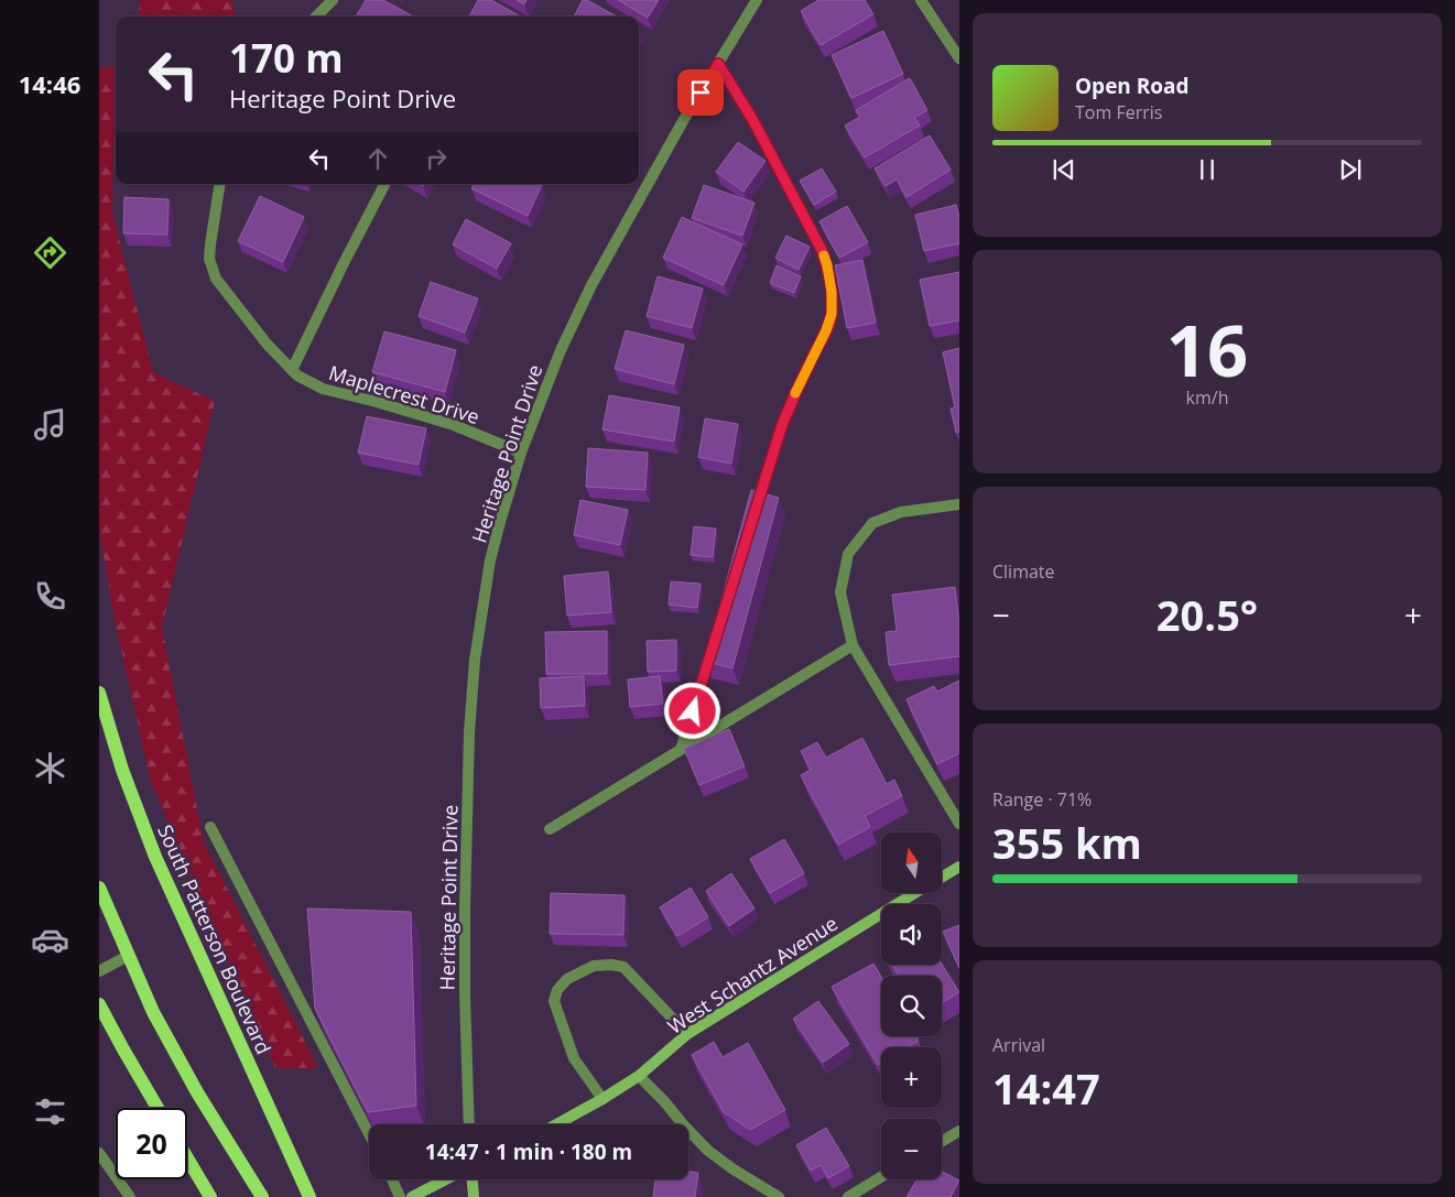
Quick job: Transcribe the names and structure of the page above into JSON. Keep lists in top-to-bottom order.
{
  "streets": {
    "main road": ["South Patterson Boulevard", "West Schantz Avenue"],
    "street": ["Maplecrest Drive", "Heritage Point Drive"]
  },
  "crossings": [
    ["Maplecrest Drive", "Heritage Point Drive"]
  ],
  "north": "top",
  "page": {
    "tabs": "14:46",
    "turn": ["170 m", "Heritage Point Drive"],
    "song": ["Open Road", "Tom Ferris"],
    "tile": [
      ["16", "km/h"],
      "Climate",
      ["Range · 71%", "355 km"],
      ["Arrival", "14:47"]
    ],
    "heat": ["−", "20.5°", "+"],
    "map_buttons": ["+", "−"],
    "limit": "20",
    "trip": "14:47 · 1 min · 180 m"
  }
}
